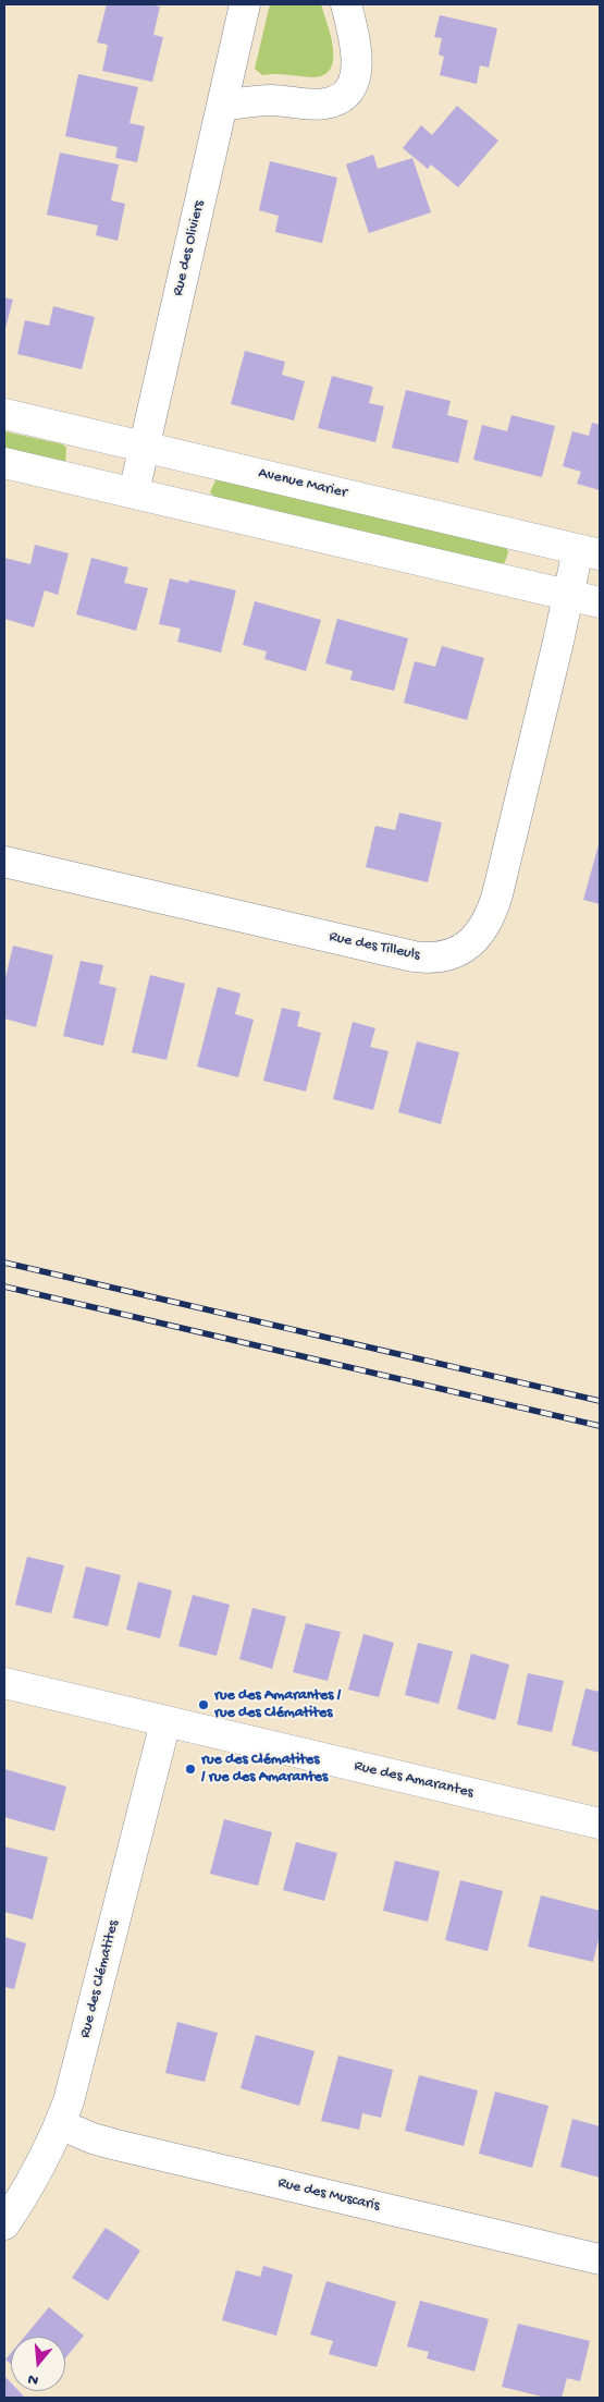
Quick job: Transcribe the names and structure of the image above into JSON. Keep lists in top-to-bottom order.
{
  "streets": {
    "street": [
      "Rue des Oliviers",
      "Avenue Marier",
      "Rue des Tilleuls",
      "Rue des Amarantes",
      "Rue des Clématites",
      "Rue des Muscaris"
    ]
  },
  "crossings": [
    ["Rue des Oliviers", "Avenue Marier"],
    ["Avenue Marier", "Rue des Tilleuls"],
    ["Rue des Amarantes", "Rue des Clématites"],
    ["Rue des Clématites", "Rue des Muscaris"]
  ],
  "places": ["rue des Amarantes / rue des Clématites", "rue des Clématites / rue des Amarantes"],
  "north": "bottom"
}
